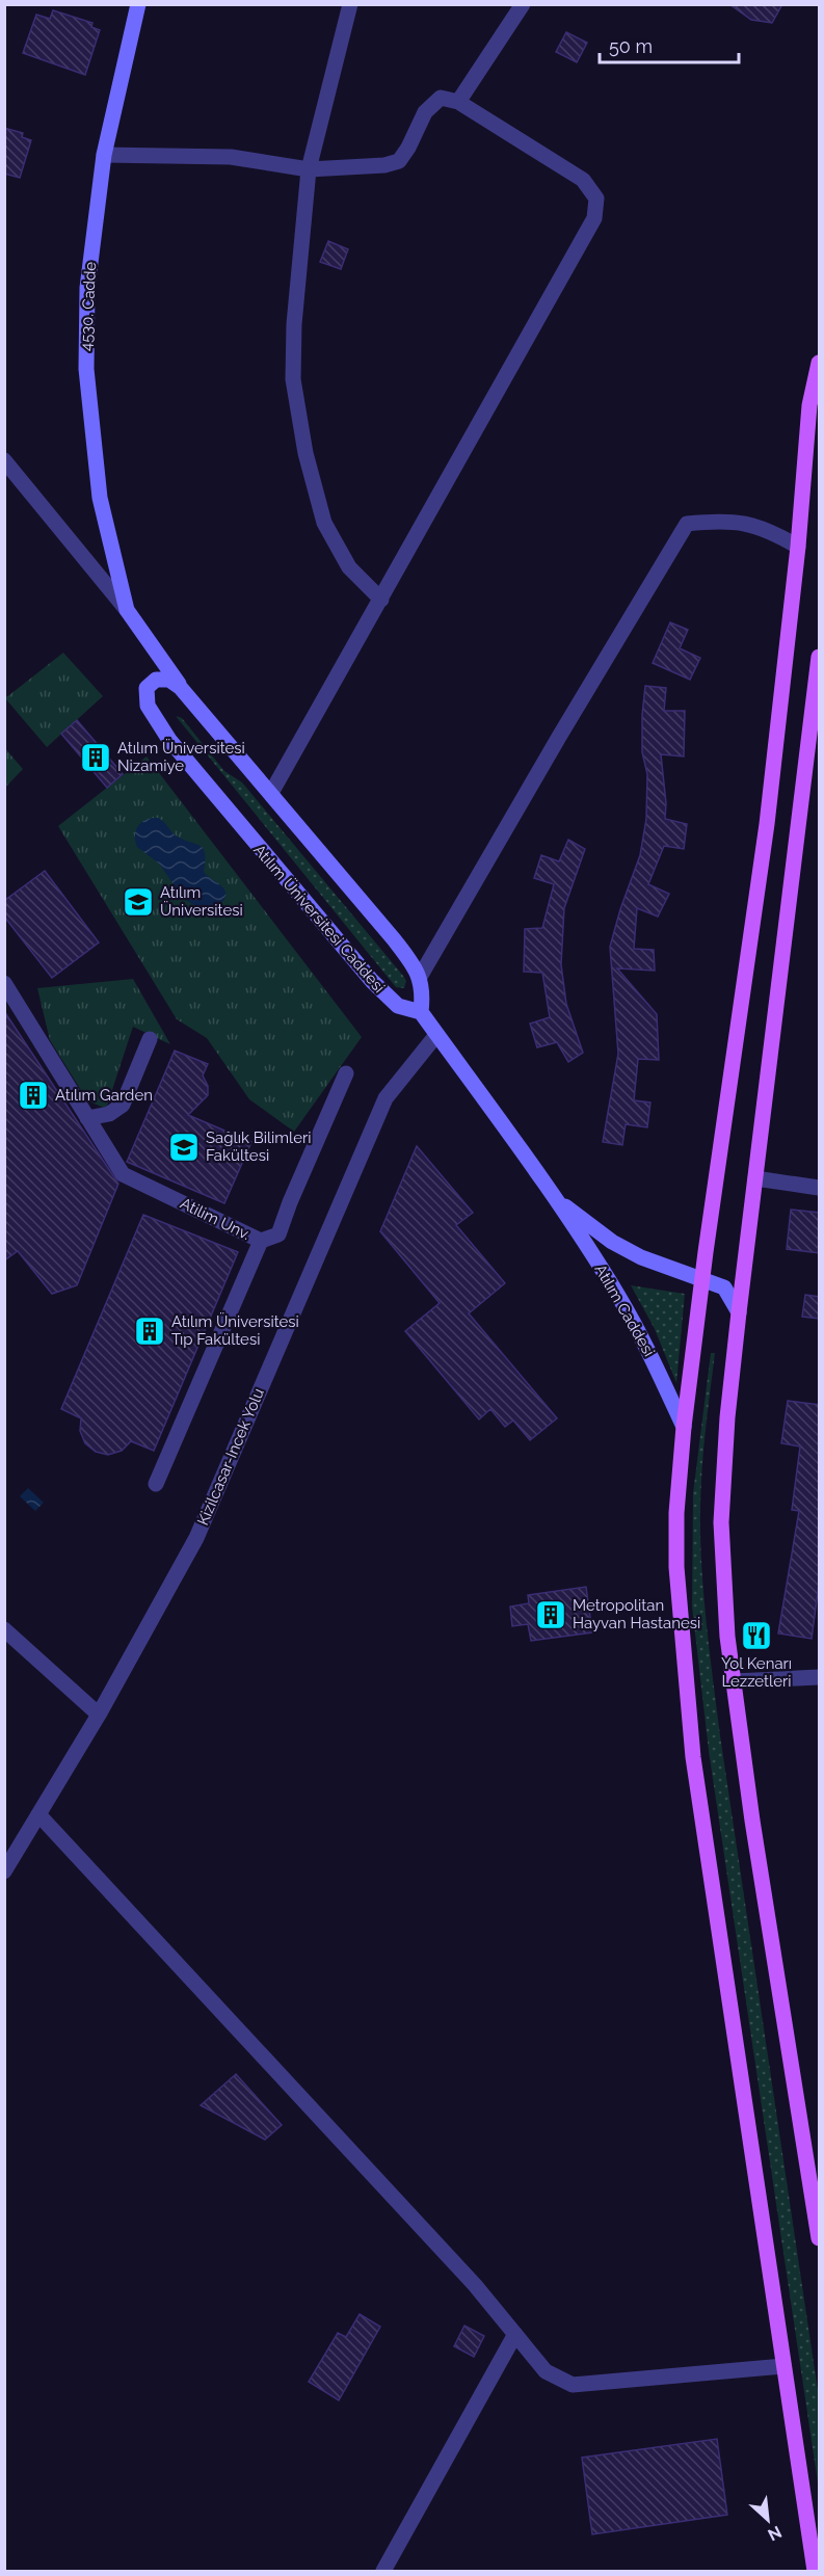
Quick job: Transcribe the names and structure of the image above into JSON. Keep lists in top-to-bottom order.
{
  "streets": {
    "street": [
      "4530. Cadde",
      "Atılım Üniversitesi Caddesi",
      "Atilim Unv.",
      "Atılım Caddesi",
      "Kizilcasar-Incek Yolu"
    ]
  },
  "crossings": [
    ["Atılım Üniversitesi Caddesi", "Atılım Caddesi"],
    ["Atılım Caddesi", "Kizilcasar-Incek Yolu"]
  ],
  "places": {
    "building": [
      "Atılım Üniversitesi Nizamiye",
      "Atılım Garden",
      "Atılım Üniversitesi Tıp Fakültesi",
      "Metropolitan Hayvan Hastanesi"
    ],
    "school or university": ["Atılım Üniversitesi", "Sağlık Bilimleri Fakültesi"],
    "restaurant": ["Yol Kenarı Lezzetleri"]
  },
  "scale_bar": "50 m",
  "north": "bottom right"
}
